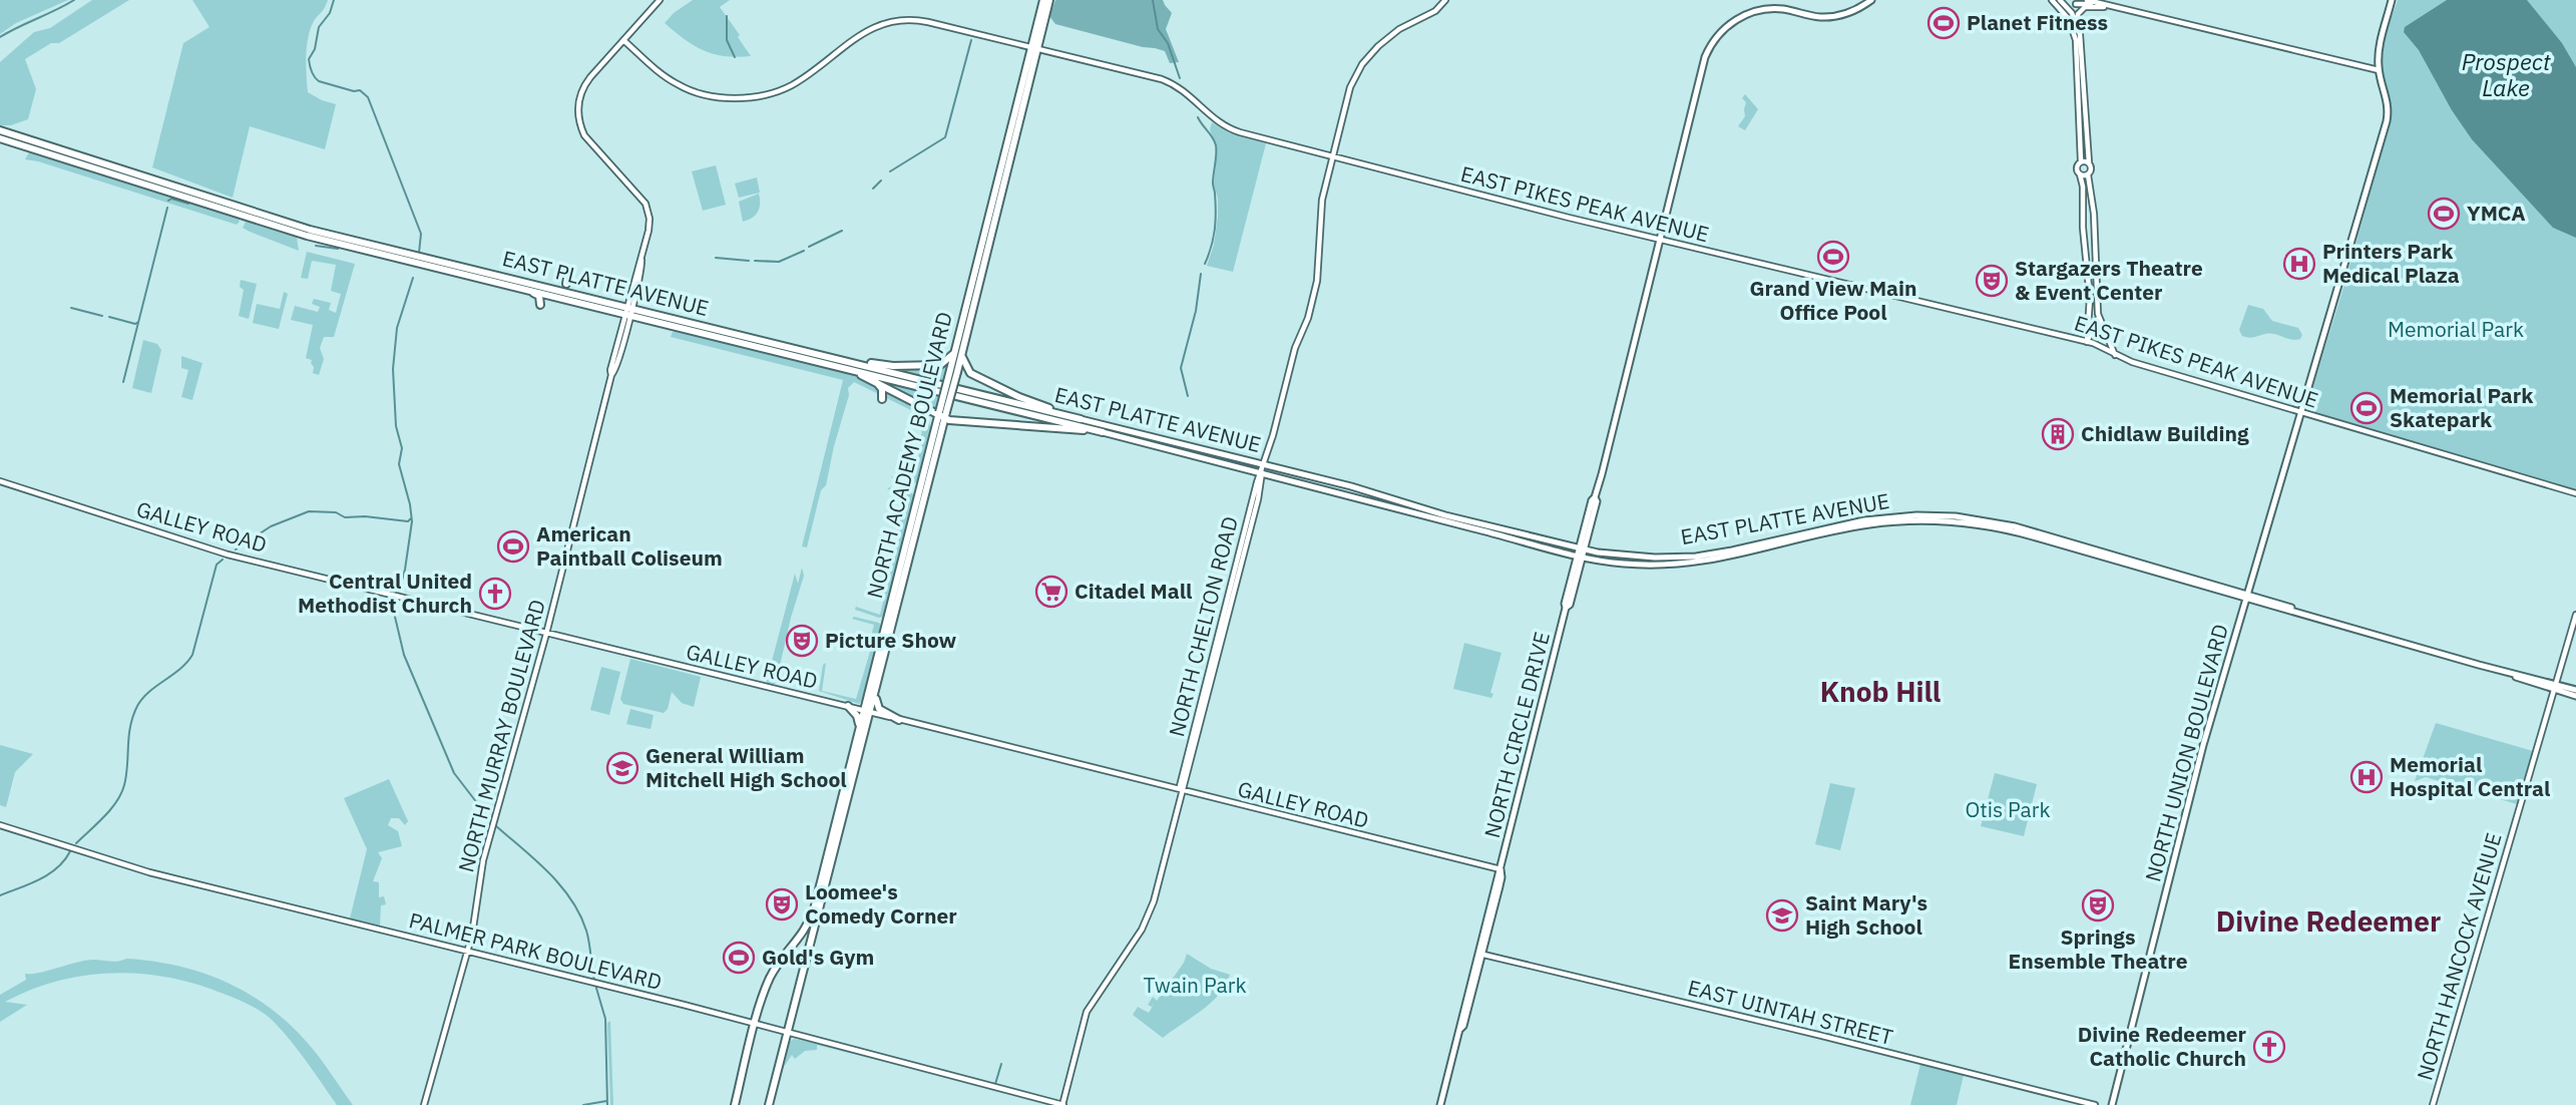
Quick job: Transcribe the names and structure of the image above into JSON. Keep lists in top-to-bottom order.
{
  "streets": {
    "highway": ["EAST PLATTE AVENUE", "NORTH ACADEMY BOULEVARD"],
    "main road": [
      "EAST PIKES PEAK AVENUE",
      "GALLEY ROAD",
      "NORTH CHELTON ROAD",
      "NORTH CIRCLE DRIVE",
      "NORTH MURRAY BOULEVARD",
      "NORTH UNION BOULEVARD",
      "PALMER PARK BOULEVARD",
      "NORTH HANCOCK AVENUE",
      "EAST UINTAH STREET"
    ]
  },
  "crossings": [
    ["EAST PIKES PEAK AVENUE", "NORTH ACADEMY BOULEVARD"],
    ["EAST PIKES PEAK AVENUE", "NORTH CHELTON ROAD"],
    ["EAST PIKES PEAK AVENUE", "NORTH CIRCLE DRIVE"],
    ["EAST PIKES PEAK AVENUE", "NORTH MURRAY BOULEVARD"],
    ["EAST PIKES PEAK AVENUE", "NORTH UNION BOULEVARD"],
    ["EAST PLATTE AVENUE", "NORTH CHELTON ROAD"],
    ["EAST PLATTE AVENUE", "NORTH CIRCLE DRIVE"],
    ["EAST PLATTE AVENUE", "NORTH MURRAY BOULEVARD"],
    ["EAST PLATTE AVENUE", "NORTH UNION BOULEVARD"],
    ["EAST PLATTE AVENUE", "NORTH HANCOCK AVENUE"],
    ["NORTH ACADEMY BOULEVARD", "GALLEY ROAD"],
    ["NORTH ACADEMY BOULEVARD", "PALMER PARK BOULEVARD"],
    ["GALLEY ROAD", "NORTH CHELTON ROAD"],
    ["GALLEY ROAD", "NORTH CIRCLE DRIVE"],
    ["GALLEY ROAD", "NORTH MURRAY BOULEVARD"],
    ["NORTH CHELTON ROAD", "PALMER PARK BOULEVARD"],
    ["NORTH CIRCLE DRIVE", "EAST UINTAH STREET"],
    ["NORTH MURRAY BOULEVARD", "PALMER PARK BOULEVARD"]
  ],
  "districts": ["Knob Hill", "Divine Redeemer"],
  "water": ["Prospect Lake"],
  "parks": ["Memorial Park", "Otis Park", "Twain Park"],
  "places": {
    "sports": [
      "Planet Fitness",
      "YMCA",
      "Grand View Main Office Pool",
      "Memorial Park Skatepark",
      "American Paintball Coliseum",
      "Gold's Gym"
    ],
    "hospital": ["Printers Park Medical Plaza", "Memorial Hospital Central"],
    "theatre": [
      "Stargazers Theatre & Event Center",
      "Picture Show",
      "Loomee's Comedy Corner",
      "Springs Ensemble Theatre"
    ],
    "building": ["Chidlaw Building"],
    "supermarket": ["Citadel Mall"],
    "church": ["Central United Methodist Church", "Divine Redeemer Catholic Church"],
    "school or university": ["General William Mitchell High School", "Saint Mary's High School"]
  }
}
